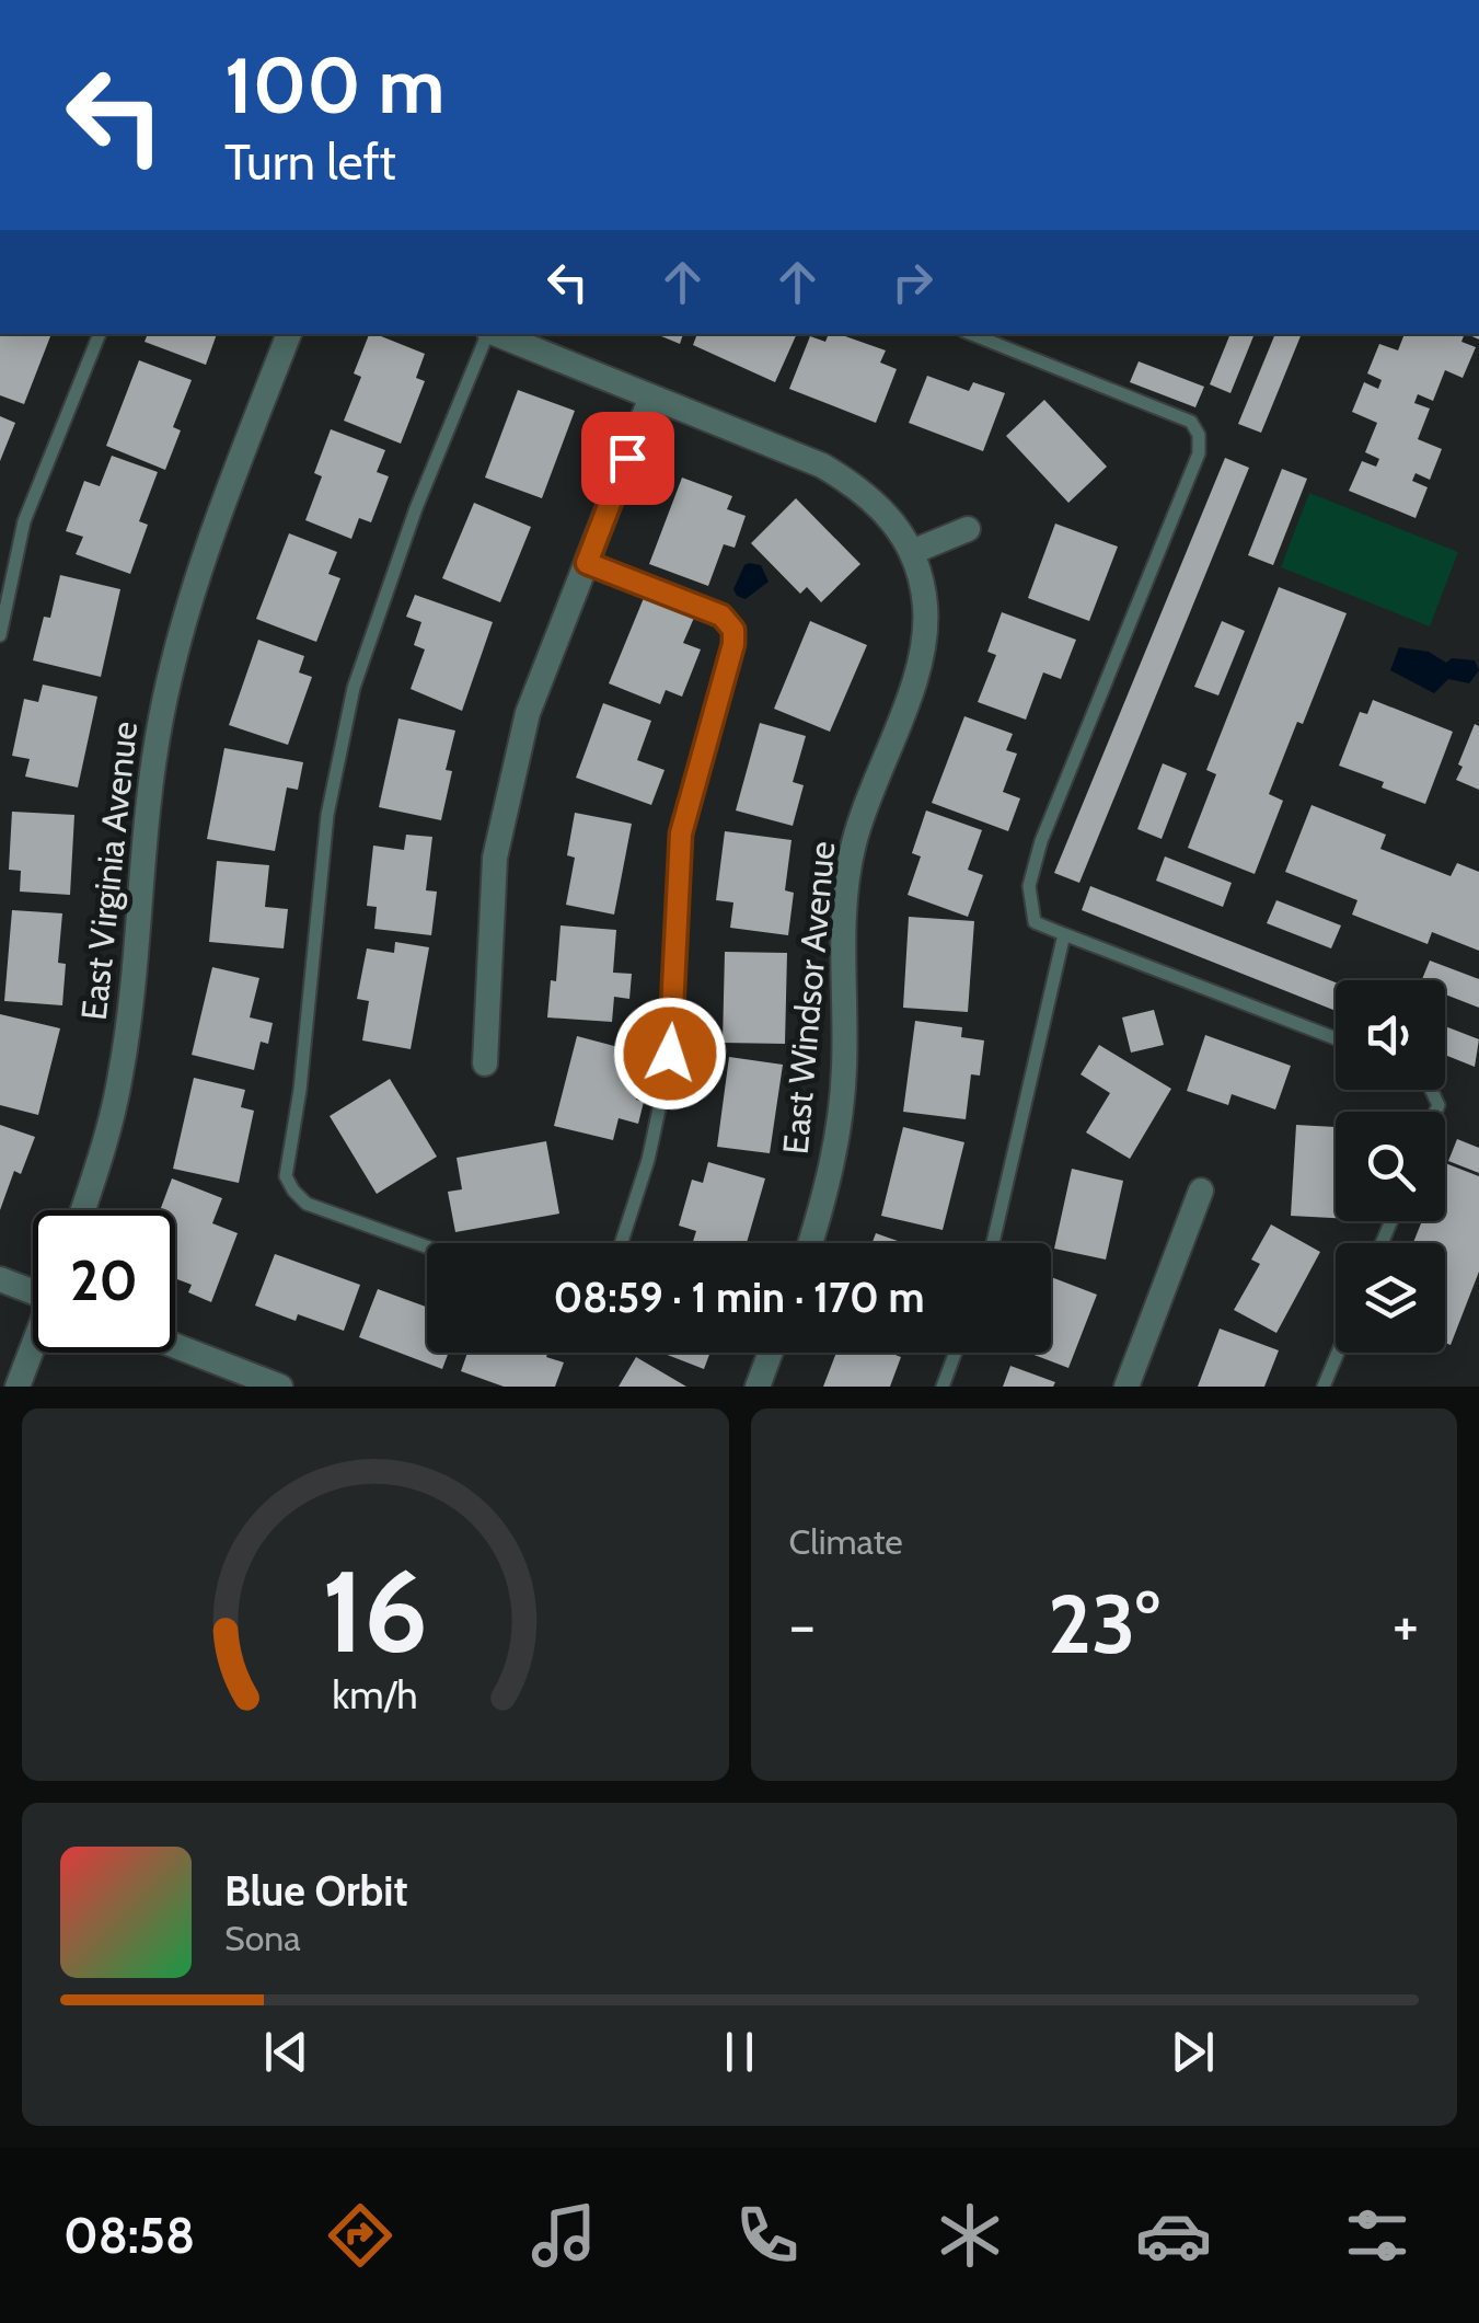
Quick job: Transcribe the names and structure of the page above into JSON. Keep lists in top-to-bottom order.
{
  "streets": {
    "street": ["East Virginia Avenue", "East Windsor Avenue"]
  },
  "page": {
    "turn": ["100 m", "Turn left"],
    "limit": "20",
    "trip": "08:59 · 1 min · 170 m",
    "tile": "Climate",
    "heat": ["−", "23°", "+"],
    "song": ["Blue Orbit", "Sona"],
    "tabs": "08:58",
    "gauge": ["16", "km/h"]
  }
}
